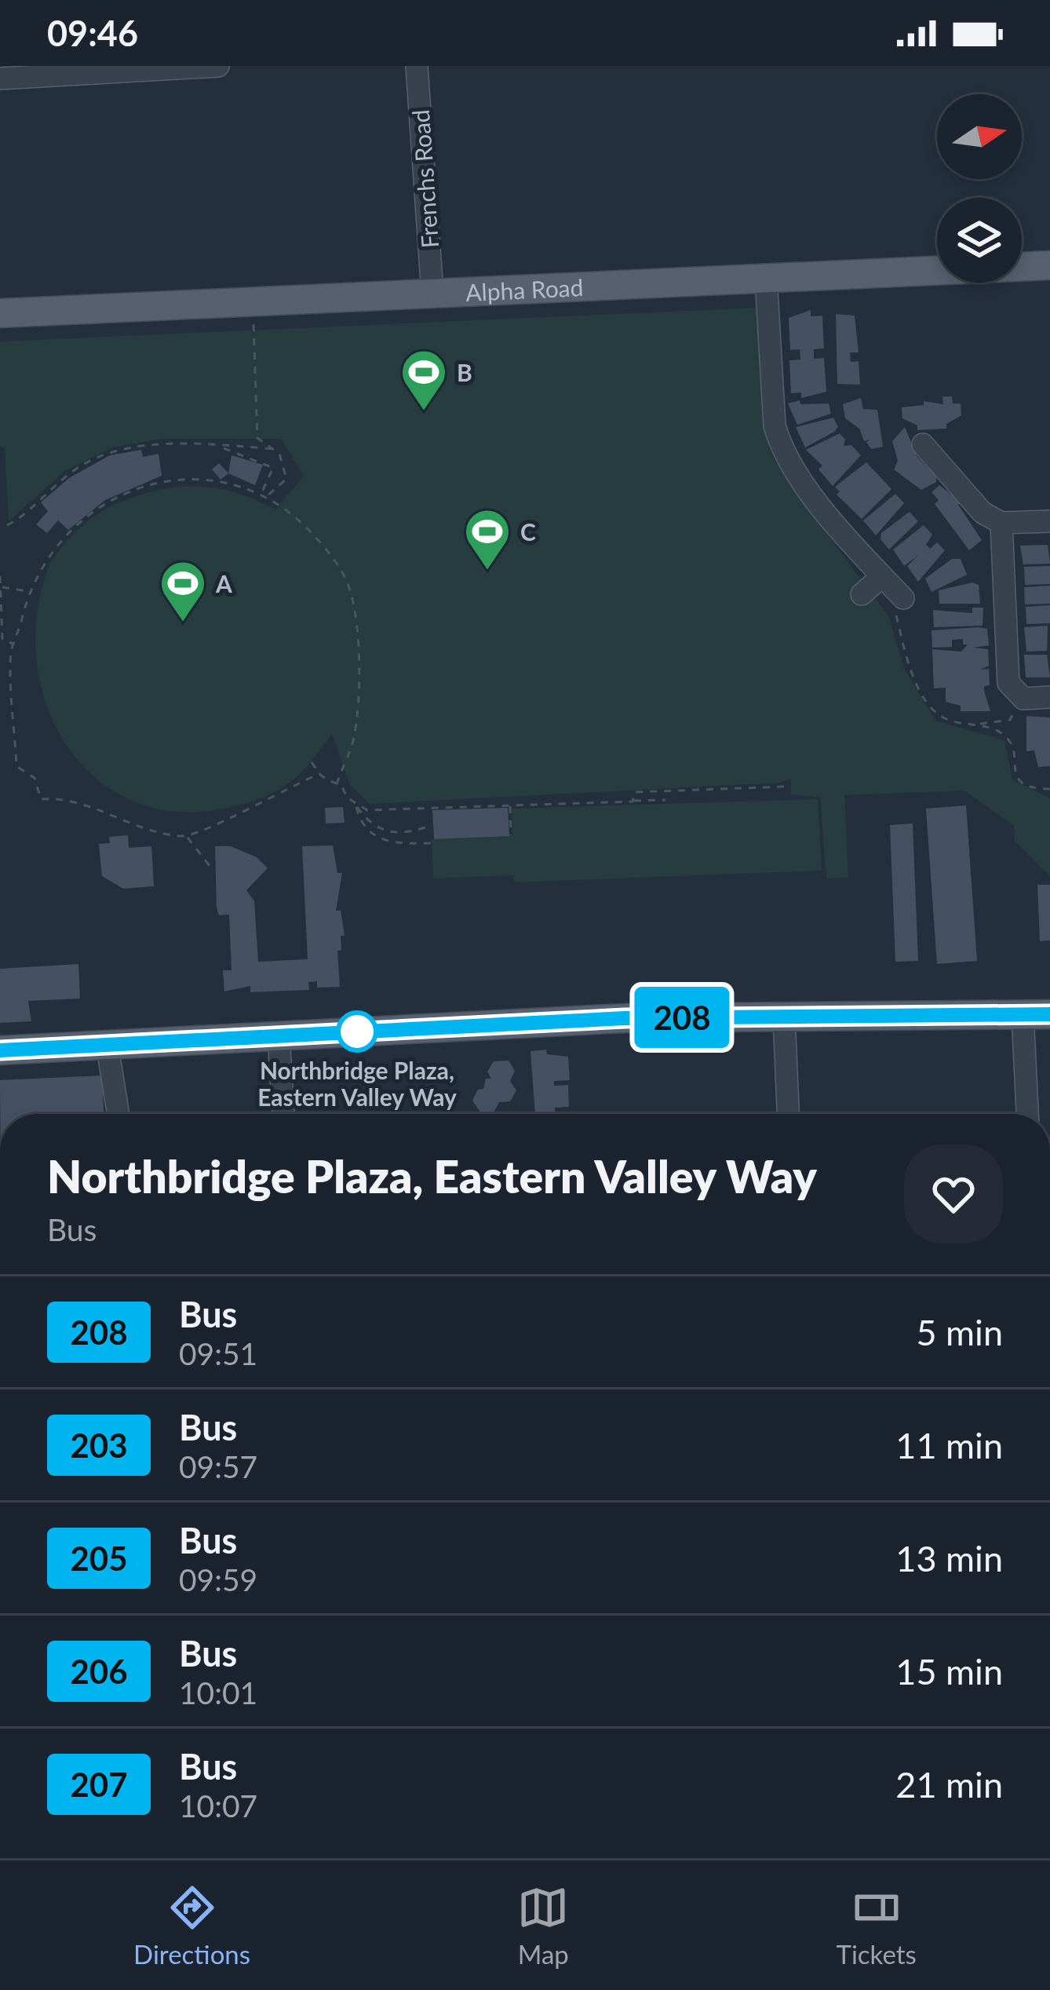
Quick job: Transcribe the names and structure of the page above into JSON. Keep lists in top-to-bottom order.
{
  "streets": {
    "main road": ["Alpha Road"],
    "street": ["Frenchs Road"]
  },
  "crossings": [
    ["Frenchs Road", "Alpha Road"]
  ],
  "places": {
    "sports": ["B", "C", "A"],
    "other": ["Northbridge Plaza, Eastern Valley Way"]
  },
  "lines": ["bus line 208"],
  "north": "right",
  "page": {
    "status": "09:46",
    "on_map": "208",
    "heading": ["Northbridge Plaza, Eastern Valley Way", "Bus"],
    "list": [
      {
        "mark": "208",
        "name": "Bus",
        "note": "09:51",
        "value": "5 min"
      },
      {
        "mark": "203",
        "name": "Bus",
        "note": "09:57",
        "value": "11 min"
      },
      {
        "mark": "205",
        "name": "Bus",
        "note": "09:59",
        "value": "13 min"
      },
      {
        "mark": "206",
        "name": "Bus",
        "note": "10:01",
        "value": "15 min"
      },
      {
        "mark": "207",
        "name": "Bus",
        "note": "10:07",
        "value": "21 min"
      }
    ],
    "tabs": ["Directions", "Map", "Tickets"]
  }
}
